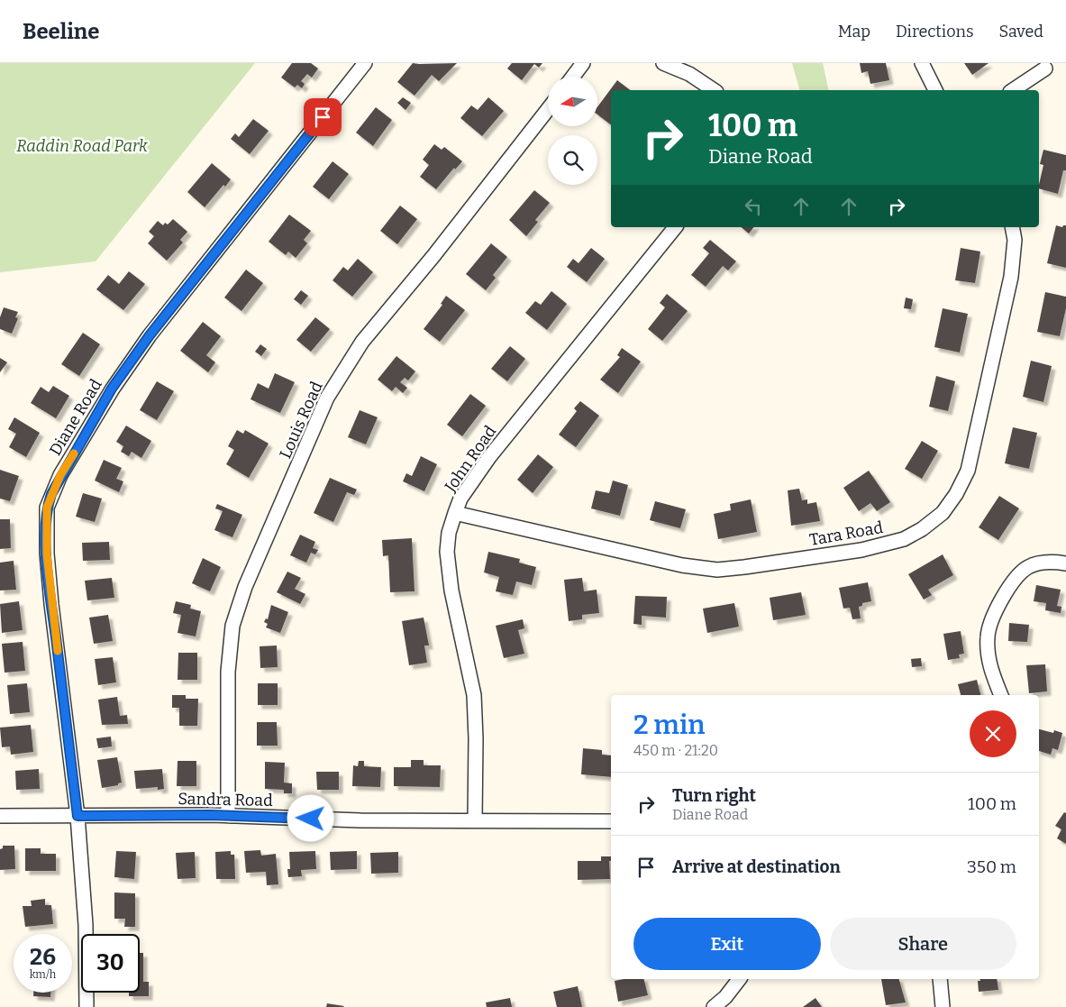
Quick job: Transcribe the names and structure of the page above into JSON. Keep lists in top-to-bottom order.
{
  "streets": {
    "street": [
      "Diane Road",
      "Louis Road",
      "John Road",
      "Tara Road",
      "Sandra Road"
    ]
  },
  "crossings": [
    ["Diane Road", "Sandra Road"],
    ["Louis Road", "Sandra Road"],
    ["John Road", "Tara Road"],
    ["John Road", "Sandra Road"]
  ],
  "parks": ["Raddin Road Park"],
  "north": "left",
  "page": {
    "header": "Beeline",
    "nav": ["Map", "Directions", "Saved"],
    "turn": ["100 m", "Diane Road"],
    "heading": ["2 min", "450 m · 21:20"],
    "list": [
      {
        "name": "Turn right",
        "note": "Diane Road",
        "value": "100 m"
      },
      {
        "name": "Arrive at destination",
        "value": "350 m"
      }
    ],
    "buttons": ["Exit", "Share"],
    "speed": "26 km/h",
    "limit": "30"
  }
}
